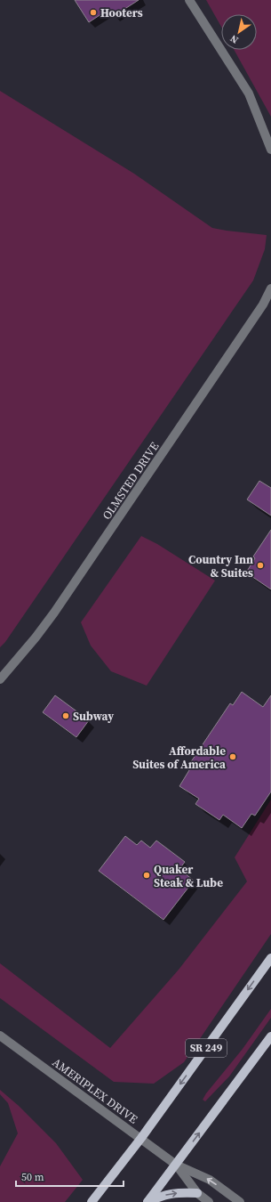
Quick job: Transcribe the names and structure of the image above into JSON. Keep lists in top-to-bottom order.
{
  "streets": {
    "main road": ["SR 249"],
    "street": ["OLMSTED DRIVE", "AMERIPLEX DRIVE"]
  },
  "crossings": [
    ["SR 249", "AMERIPLEX DRIVE"]
  ],
  "places": [
    "Hooters",
    "Country Inn & Suites",
    "Subway",
    "Affordable Suites of America",
    "Quaker Steak & Lube"
  ],
  "scale_bar": "50 m",
  "north": "bottom left"
}
